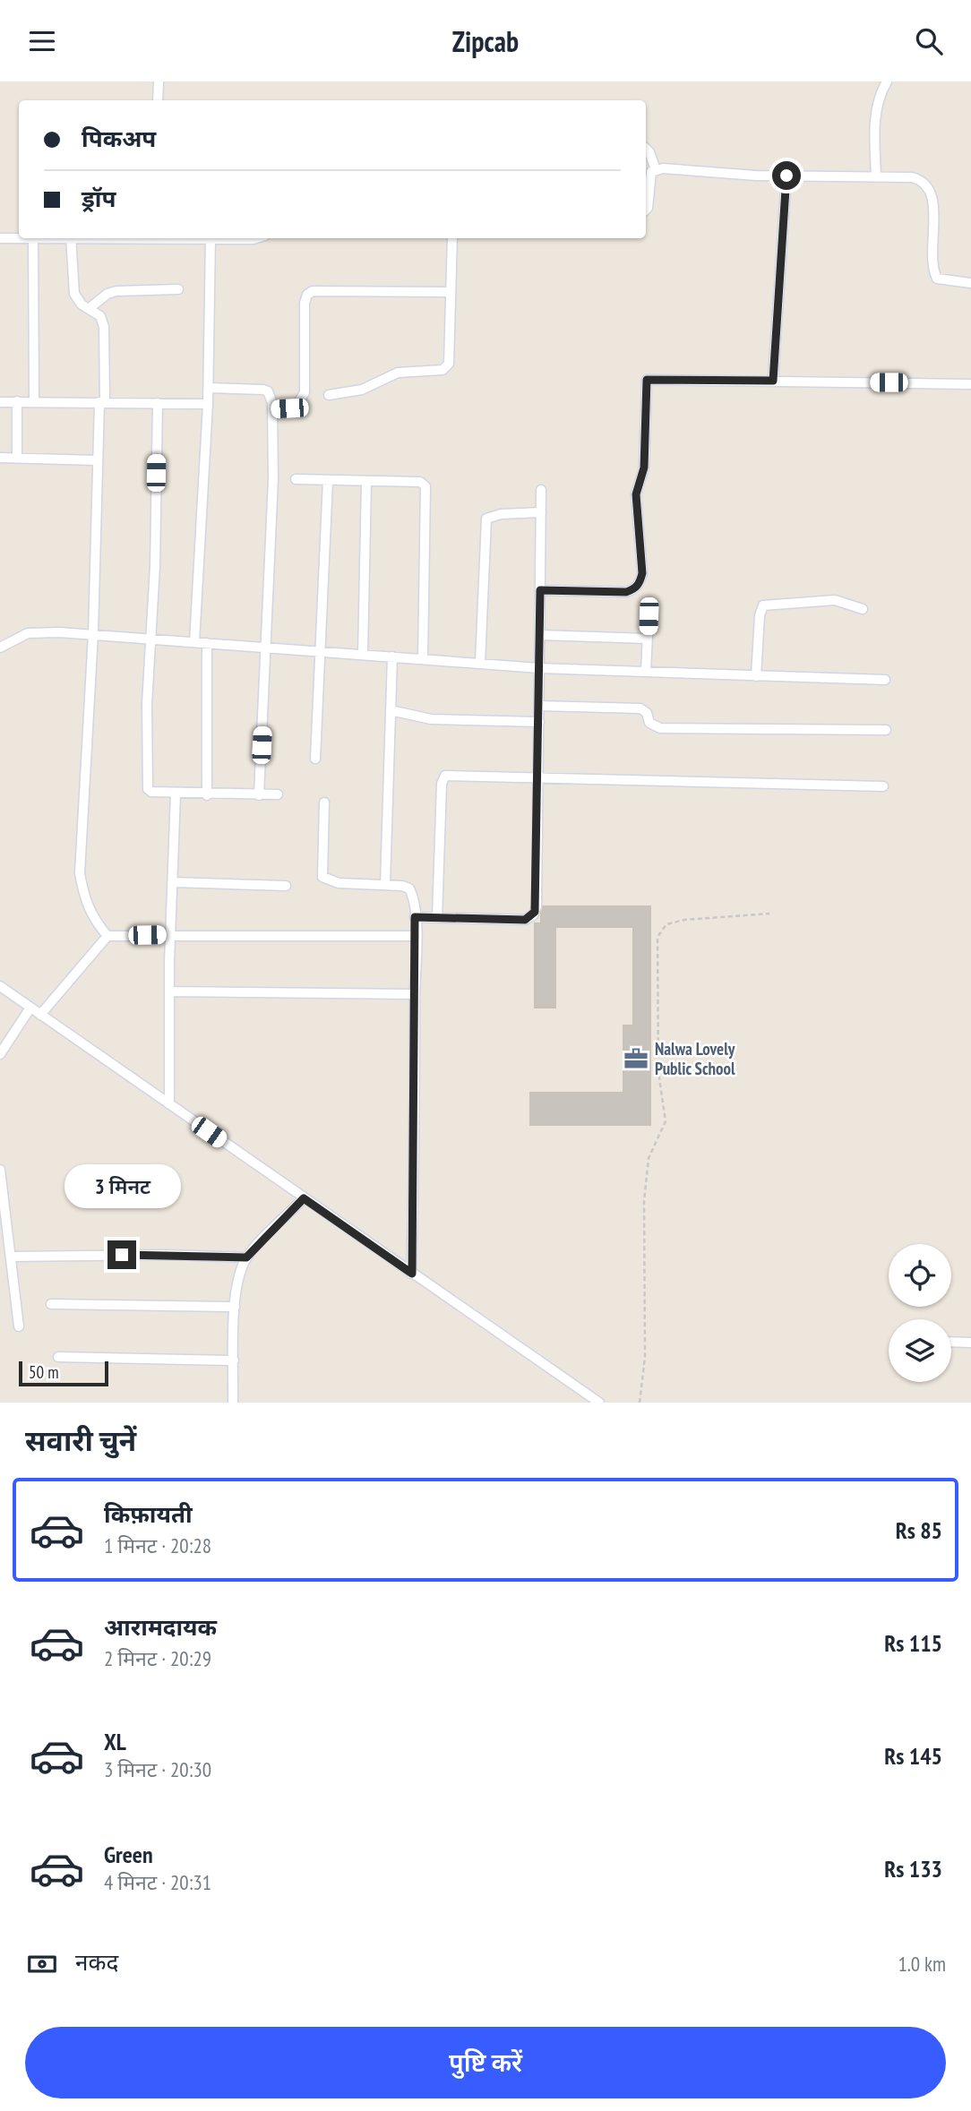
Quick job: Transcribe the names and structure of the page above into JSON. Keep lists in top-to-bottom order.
{
  "places": {
    "office": ["Nalwa Lovely Public School"]
  },
  "scale_bar": "50 m",
  "page": {
    "header": "Zipcab",
    "banner": ["पिकअप", "ड्रॉप"],
    "bubble": "3 मिनट",
    "scale": "50 m",
    "heading": "सवारी चुनें",
    "list": [
      {
        "name": "किफ़ायती",
        "note": "1 मिनट · 20:28",
        "value": "Rs 85"
      },
      {
        "name": "आरामदायक",
        "note": "2 मिनट · 20:29",
        "value": "Rs 115"
      },
      {
        "name": "XL",
        "note": "3 मिनट · 20:30",
        "value": "Rs 145"
      },
      {
        "name": "Green",
        "note": "4 मिनट · 20:31",
        "value": "Rs 133"
      }
    ],
    "pay": ["नकद", "1.0 km"],
    "buttons": "पुष्टि करें"
  }
}
